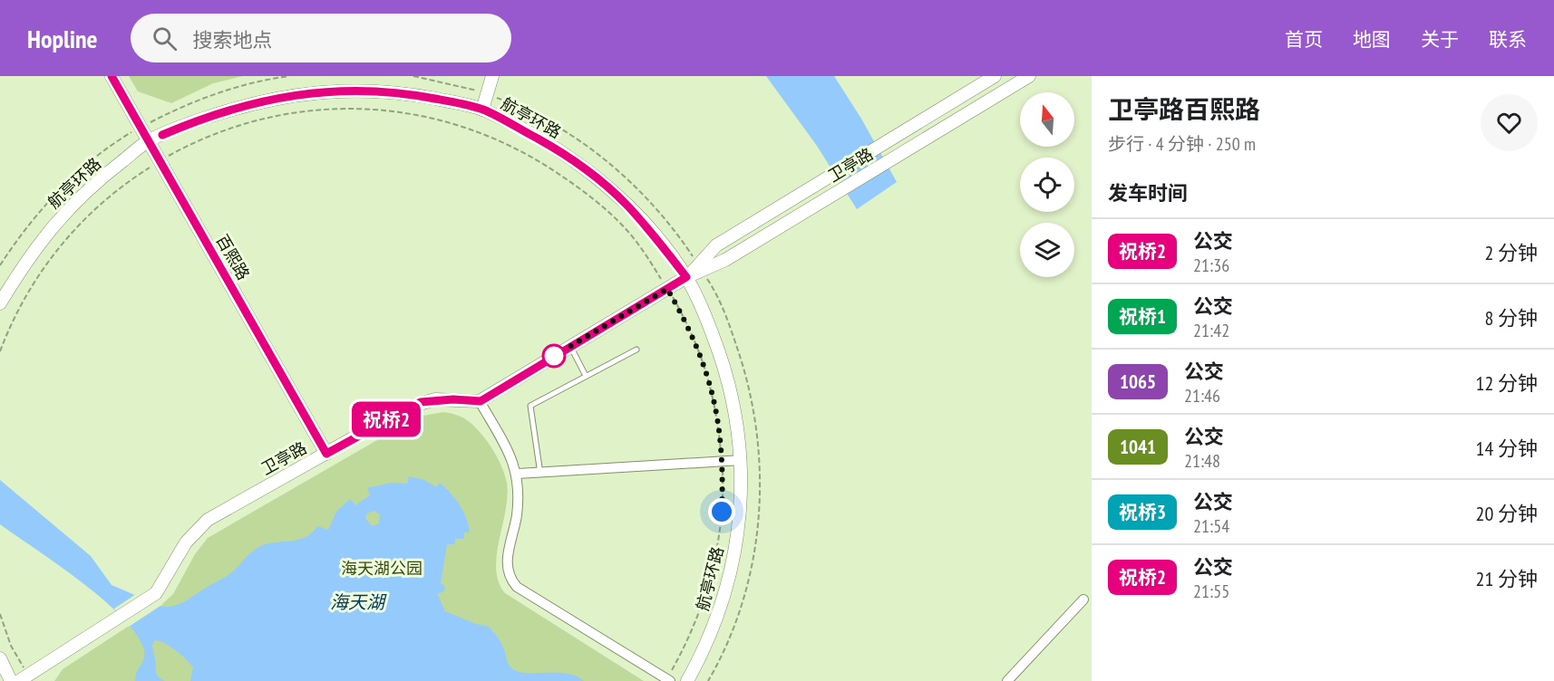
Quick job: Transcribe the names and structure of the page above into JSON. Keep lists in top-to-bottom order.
{
  "streets": {
    "street": ["航亭环路", "卫亭路", "百熙路"]
  },
  "crossings": [
    ["航亭环路", "卫亭路"],
    ["航亭环路", "百熙路"],
    ["卫亭路", "百熙路"]
  ],
  "water": ["海天湖"],
  "parks": ["海天湖公园"],
  "lines": ["bus line 祝桥2"],
  "north": "top",
  "page": {
    "header": "Hopline",
    "search": "搜索地点",
    "nav": [
      "首页",
      "地图",
      "关于",
      "联系"
    ],
    "on_map": "祝桥2",
    "heading": [
      ["卫亭路百熙路", "步行 · 4 分钟 · 250 m"],
      "发车时间"
    ],
    "list": [
      {
        "mark": "祝桥2",
        "name": "公交",
        "note": "21:36",
        "value": "2 分钟"
      },
      {
        "mark": "祝桥1",
        "name": "公交",
        "note": "21:42",
        "value": "8 分钟"
      },
      {
        "mark": "1065",
        "name": "公交",
        "note": "21:46",
        "value": "12 分钟"
      },
      {
        "mark": "1041",
        "name": "公交",
        "note": "21:48",
        "value": "14 分钟"
      },
      {
        "mark": "祝桥3",
        "name": "公交",
        "note": "21:54",
        "value": "20 分钟"
      },
      {
        "mark": "祝桥2",
        "name": "公交",
        "note": "21:55",
        "value": "21 分钟"
      }
    ]
  }
}
